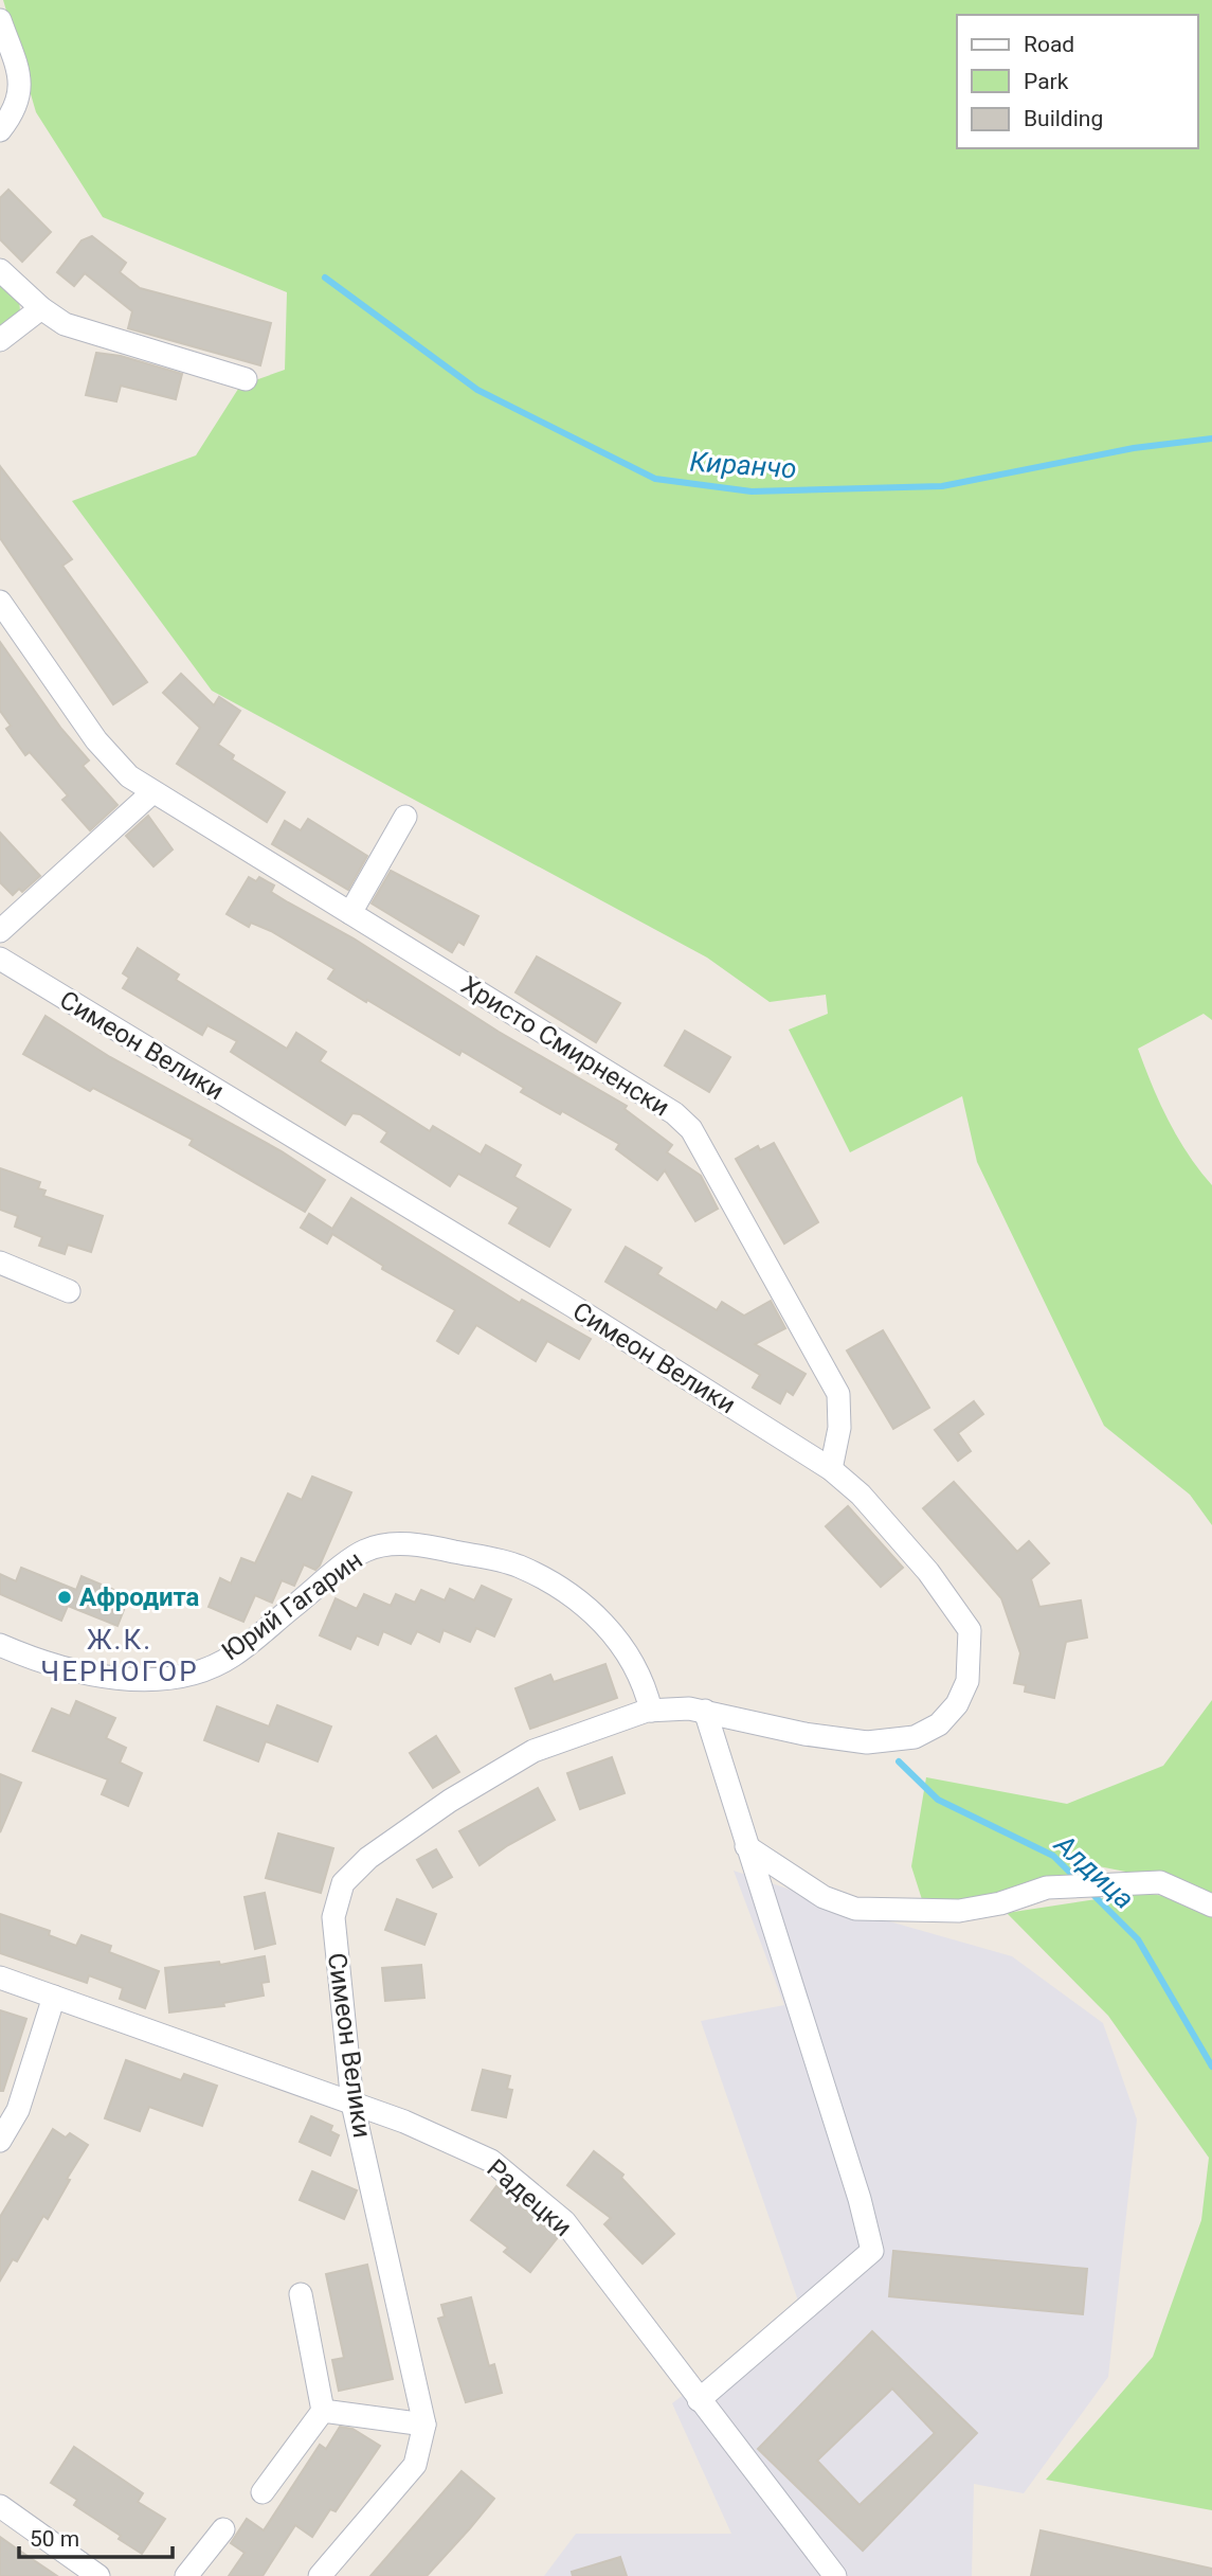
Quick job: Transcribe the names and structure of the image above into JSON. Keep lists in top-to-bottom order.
{
  "streets": {
    "street": [
      "Симеон Велики",
      "Христо Смирненски",
      "Юрий Гагарин",
      "Радецки"
    ]
  },
  "crossings": [
    ["Симеон Велики", "Христо Смирненски"],
    ["Симеон Велики", "Юрий Гагарин"],
    ["Симеон Велики", "Радецки"]
  ],
  "districts": ["Ж.К. ЧЕРНОГОР"],
  "water": ["Киранчо", "Алдица"],
  "places": ["Афродита"],
  "legend": ["Road", "Park", "Building"],
  "scale_bar": "50 m"
}
